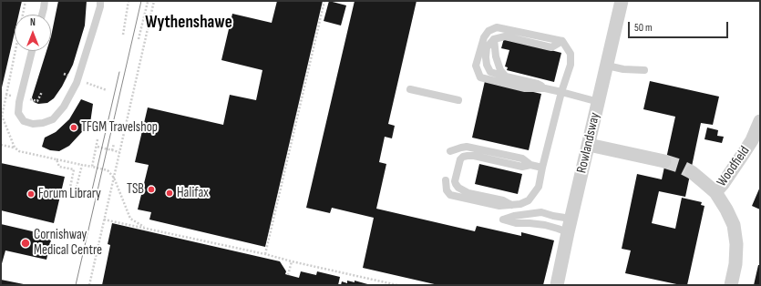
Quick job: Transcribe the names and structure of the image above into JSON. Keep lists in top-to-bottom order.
{
  "streets": {
    "street": ["Rowlandsway", "Woodfield"]
  },
  "districts": ["Wythenshawe"],
  "places": [
    "TFGM Travelshop",
    "TSB",
    "Halifax",
    "Forum Library",
    "Cornishway Medical Centre"
  ],
  "scale_bar": "50 m",
  "north": "top"
}
